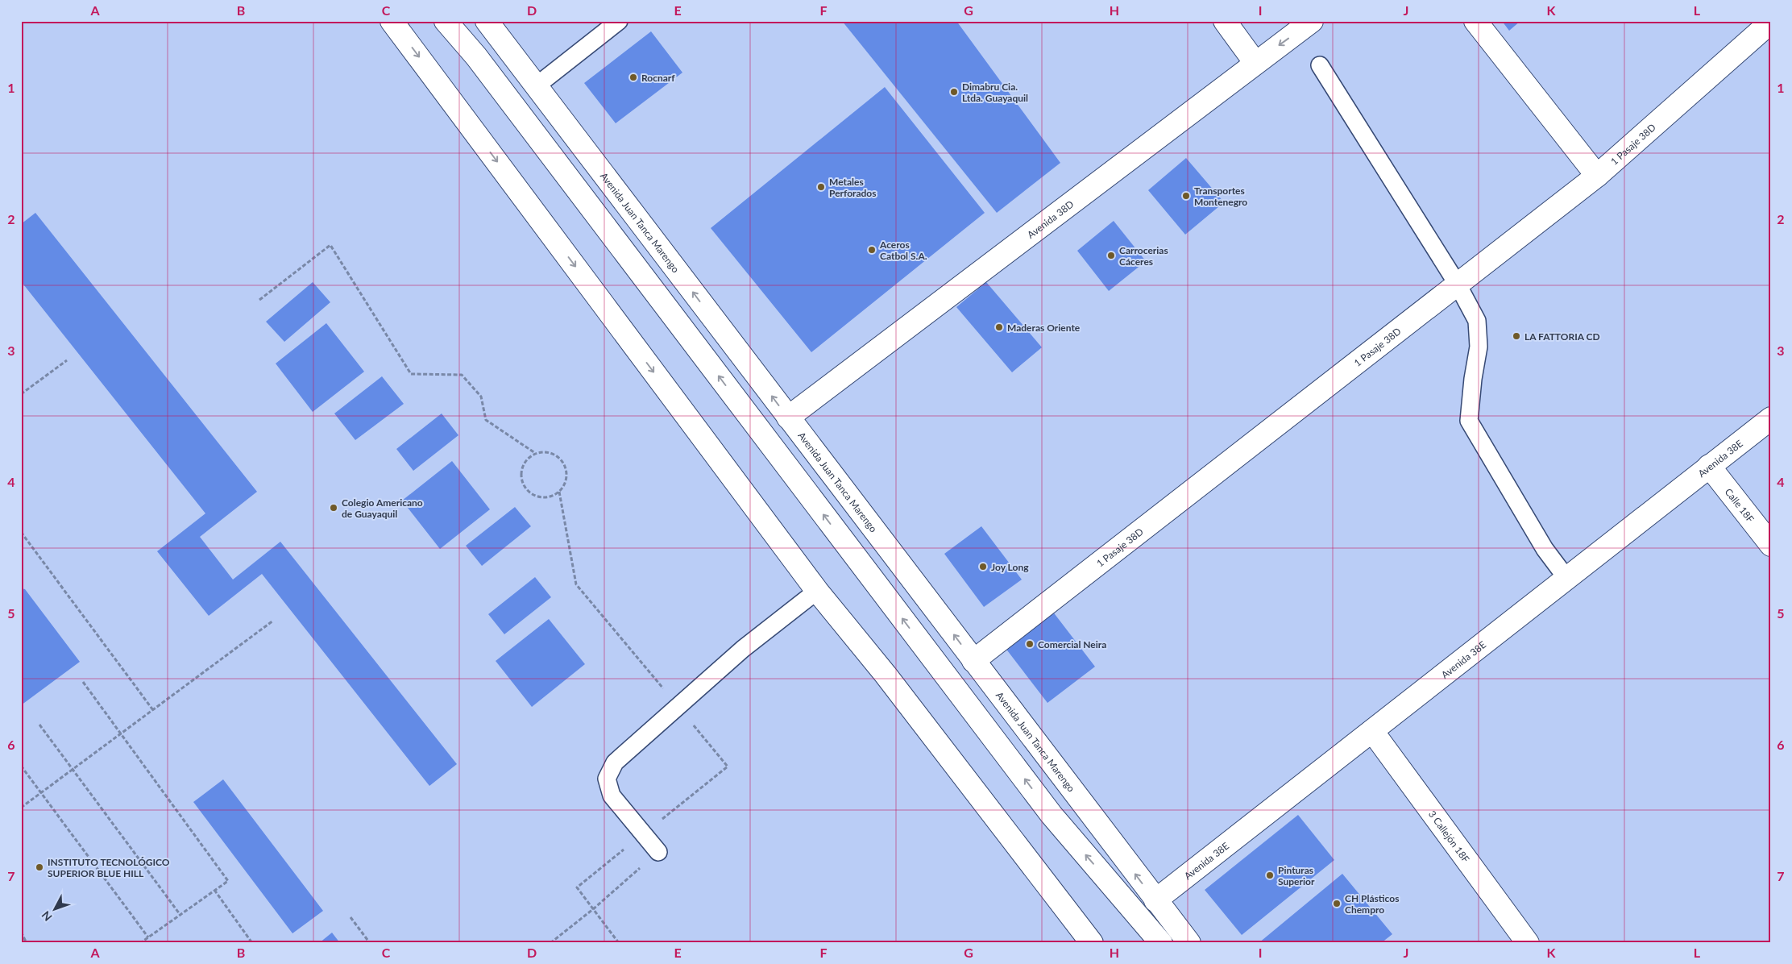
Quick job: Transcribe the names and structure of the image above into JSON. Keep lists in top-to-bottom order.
{
  "streets": {
    "main road": [
      "1 Pasaje 38D",
      "Avenida 38D",
      "Avenida Juan Tanca Marengo",
      "Avenida 38E",
      "Calle 18F",
      "3 Callejón 18F"
    ]
  },
  "crossings": [
    ["1 Pasaje 38D", "Avenida Juan Tanca Marengo"],
    ["Avenida 38D", "Avenida Juan Tanca Marengo"],
    ["Avenida Juan Tanca Marengo", "Avenida 38E"],
    ["Avenida 38E", "Calle 18F"],
    ["Avenida 38E", "3 Callejón 18F"]
  ],
  "places": [
    "Rocnarf",
    "Dimabru Cia. Ltda. Guayaquil",
    "Metales Perforados",
    "Transportes Montenegro",
    "Aceros Catbol S.A.",
    "Carrocerias Cáceres",
    "Maderas Oriente",
    "LA FATTORIA CD",
    "Colegio Americano de Guayaquil",
    "Joy Long",
    "Comercial Neira",
    "INSTITUTO TECNOLÓGICO SUPERIOR BLUE HILL",
    "Pinturas Superior",
    "CH Plásticos Chempro"
  ],
  "north": "bottom left",
  "grid": {
    "columns": [
      "A",
      "B",
      "C",
      "D",
      "E",
      "F",
      "G",
      "H",
      "I",
      "J",
      "K",
      "L"
    ],
    "rows": [
      "1",
      "2",
      "3",
      "4",
      "5",
      "6",
      "7"
    ]
  }
}
